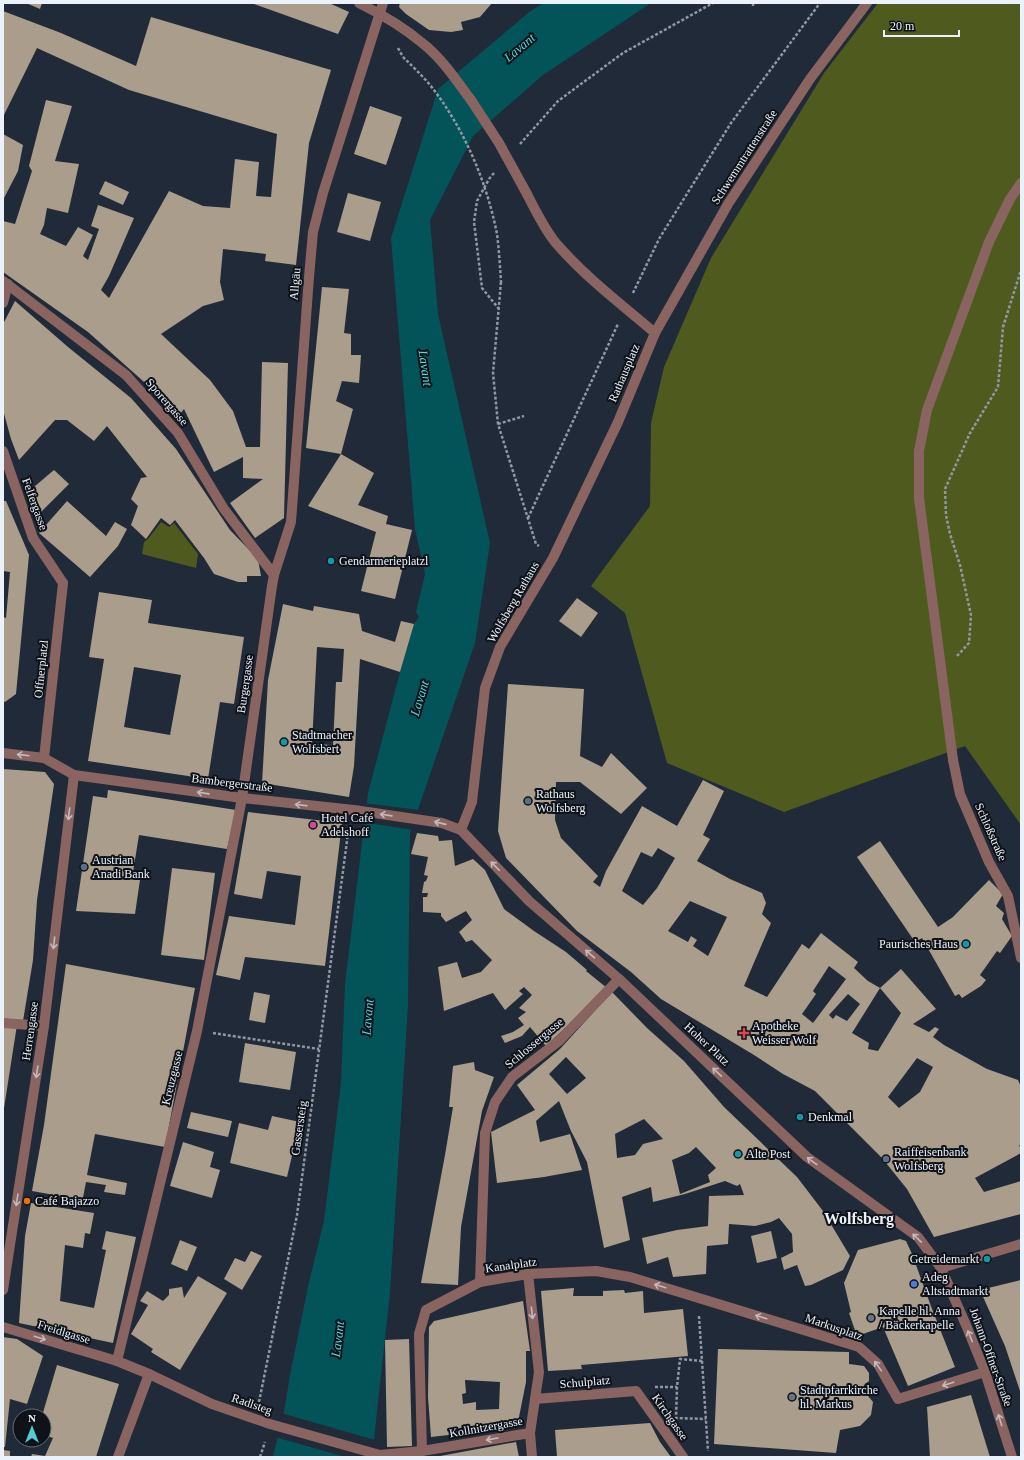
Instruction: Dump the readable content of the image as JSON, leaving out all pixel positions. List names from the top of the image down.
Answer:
{
  "streets": {
    "street": [
      "Schwemmtrattenstraße",
      "Allgäu",
      "Rathausplatz",
      "Sporergasse",
      "Felfergasse",
      "Wolfsberg Rathaus",
      "Offnerplatzl",
      "Burgergasse",
      "Bambergerstraße",
      "Schloßstraße",
      "Herrengasse",
      "Schlossergasse",
      "Hoher Platz",
      "Kreuzgasse",
      "Kanalplatz",
      "Markusplatz",
      "Freidlgasse",
      "Johann-Offner-Straße",
      "Schulplatz",
      "Radlsteg",
      "Kirchgasse",
      "Kollnitzergasse"
    ],
    "path": ["Gassersteig"]
  },
  "crossings": [
    ["Schwemmtrattenstraße", "Rathausplatz"],
    ["Allgäu", "Sporergasse"],
    ["Allgäu", "Burgergasse"],
    ["Rathausplatz", "Wolfsberg Rathaus"],
    ["Sporergasse", "Burgergasse"],
    ["Felfergasse", "Offnerplatzl"],
    ["Wolfsberg Rathaus", "Bambergerstraße"],
    ["Wolfsberg Rathaus", "Hoher Platz"],
    ["Offnerplatzl", "Bambergerstraße"],
    ["Burgergasse", "Bambergerstraße"],
    ["Burgergasse", "Kreuzgasse"],
    ["Bambergerstraße", "Herrengasse"],
    ["Bambergerstraße", "Hoher Platz"],
    ["Bambergerstraße", "Kreuzgasse"],
    ["Schlossergasse", "Hoher Platz"],
    ["Schlossergasse", "Kanalplatz"],
    ["Hoher Platz", "Johann-Offner-Straße"],
    ["Kreuzgasse", "Freidlgasse"],
    ["Kreuzgasse", "Radlsteg"],
    ["Gassersteig", "Radlsteg"],
    ["Kanalplatz", "Markusplatz"],
    ["Kanalplatz", "Kollnitzergasse"],
    ["Markusplatz", "Johann-Offner-Straße"],
    ["Freidlgasse", "Radlsteg"],
    ["Schulplatz", "Kirchgasse"],
    ["Schulplatz", "Kollnitzergasse"],
    ["Radlsteg", "Kollnitzergasse"]
  ],
  "one_way": [
    "Bambergerstraße",
    "Herrengasse",
    "Hoher Platz",
    "Kanalplatz",
    "Markusplatz",
    "Freidlgasse",
    "Johann-Offner-Straße"
  ],
  "districts": ["Wolfsberg"],
  "water": ["Lavant"],
  "places": {
    "other": [
      "Gendarmerieplatzl",
      "Stadtmacher Wolfsbert",
      "Rathaus Wolfsberg",
      "Hotel Café Adelshoff",
      "Austrian Anadi Bank",
      "Paurisches Haus",
      "Denkmal",
      "Alte Post",
      "Raiffeisenbank Wolfsberg",
      "Café Bajazzo",
      "Getreidemarkt",
      "Adeg Altstadtmarkt",
      "Kapelle hl. Anna / Bäckerkapelle",
      "Stadtpfarrkirche hl. Markus"
    ],
    "health": ["Apotheke Weisser Wolf"]
  },
  "scale_bar": "20 m",
  "north": "top"
}
